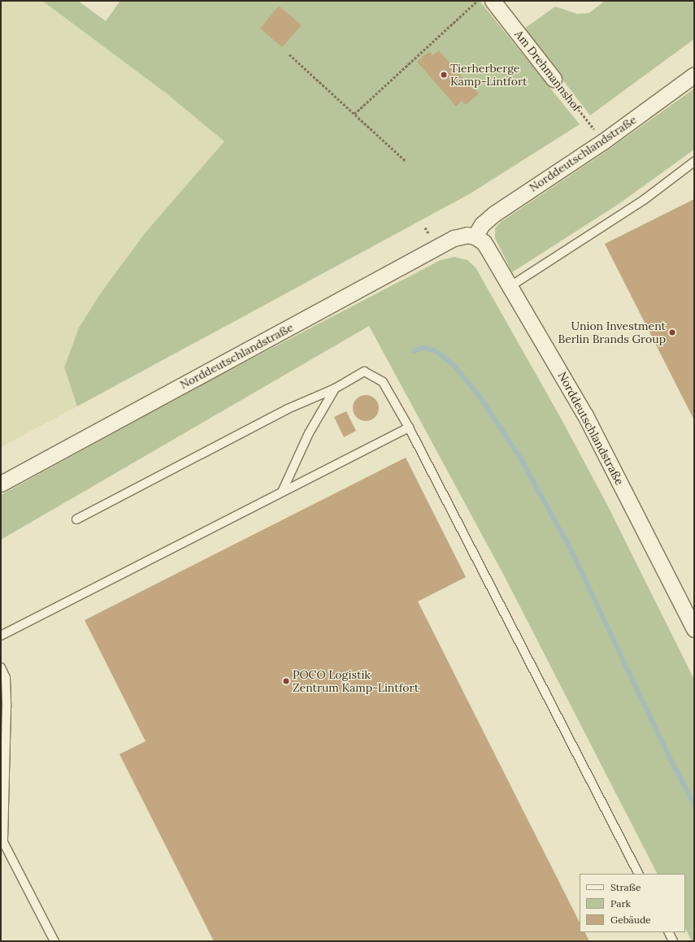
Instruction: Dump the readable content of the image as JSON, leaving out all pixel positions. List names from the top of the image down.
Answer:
{
  "streets": {
    "street": ["Am Drehmannshof", "Norddeutschlandstraße"]
  },
  "crossings": [
    ["Am Drehmannshof", "Norddeutschlandstraße"]
  ],
  "places": ["Tierherberge Kamp-Lintfort", "Union Investment Berlin Brands Group", "POCO Logistik Zentrum Kamp-Lintfort"],
  "legend": ["Straße", "Park", "Gebäude"]
}
